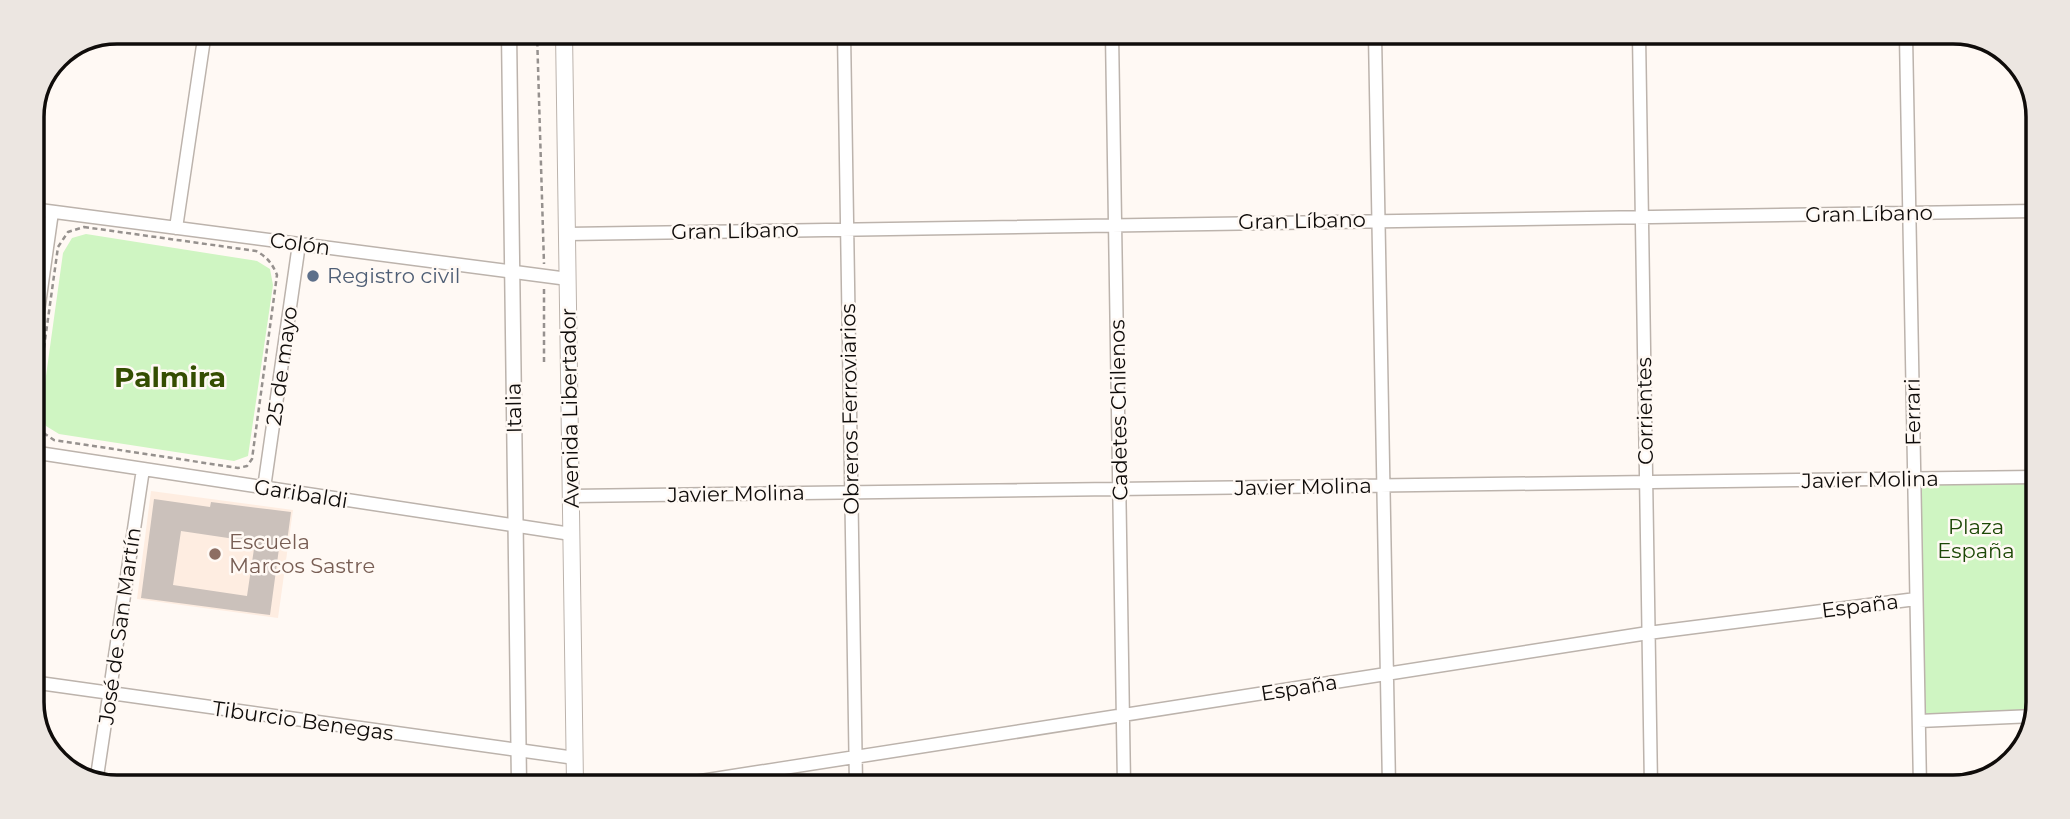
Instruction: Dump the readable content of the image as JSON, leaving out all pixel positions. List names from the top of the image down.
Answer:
{
  "streets": {
    "main road": ["Avenida Libertador"],
    "street": [
      "Gran Líbano",
      "Colón",
      "25 de mayo",
      "Italia",
      "Obreros Ferroviarios",
      "Cadetes Chilenos",
      "Corrientes",
      "Ferrari",
      "Javier Molina",
      "Garibaldi",
      "España",
      "José de San Martín",
      "Tiburcio Benegas"
    ]
  },
  "crossings": [
    ["Gran Líbano", "Avenida Libertador"],
    ["Gran Líbano", "Obreros Ferroviarios"],
    ["Gran Líbano", "Cadetes Chilenos"],
    ["Gran Líbano", "Corrientes"],
    ["Gran Líbano", "Ferrari"],
    ["Colón", "25 de mayo"],
    ["Colón", "Italia"],
    ["Colón", "Avenida Libertador"],
    ["25 de mayo", "Garibaldi"],
    ["Italia", "Garibaldi"],
    ["Italia", "Tiburcio Benegas"],
    ["Avenida Libertador", "Javier Molina"],
    ["Avenida Libertador", "Garibaldi"],
    ["Avenida Libertador", "Tiburcio Benegas"],
    ["Obreros Ferroviarios", "Javier Molina"],
    ["Obreros Ferroviarios", "España"],
    ["Cadetes Chilenos", "Javier Molina"],
    ["Cadetes Chilenos", "España"],
    ["Corrientes", "Javier Molina"],
    ["Corrientes", "España"],
    ["Ferrari", "Javier Molina"],
    ["Ferrari", "España"],
    ["Garibaldi", "José de San Martín"],
    ["José de San Martín", "Tiburcio Benegas"]
  ],
  "districts": ["Palmira"],
  "parks": ["Plaza España"],
  "places": ["Registro civil", "Escuela Marcos Sastre"]
}
